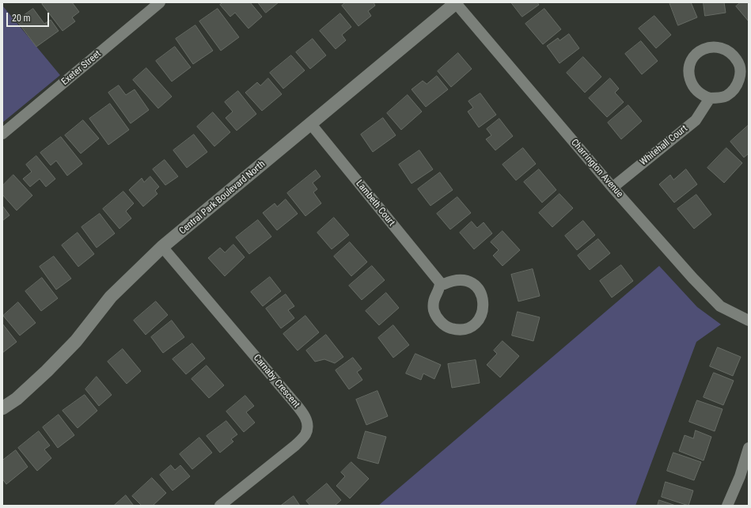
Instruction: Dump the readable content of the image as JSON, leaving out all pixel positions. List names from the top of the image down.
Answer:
{
  "streets": {
    "street": [
      "Exeter Street",
      "Whitehall Court",
      "Charrington Avenue",
      "Central Park Boulevard North",
      "Lambeth Court",
      "Carnaby Crescent"
    ]
  },
  "crossings": [
    ["Whitehall Court", "Charrington Avenue"],
    ["Charrington Avenue", "Central Park Boulevard North"],
    ["Central Park Boulevard North", "Lambeth Court"],
    ["Central Park Boulevard North", "Carnaby Crescent"]
  ],
  "scale_bar": "20 m"
}
